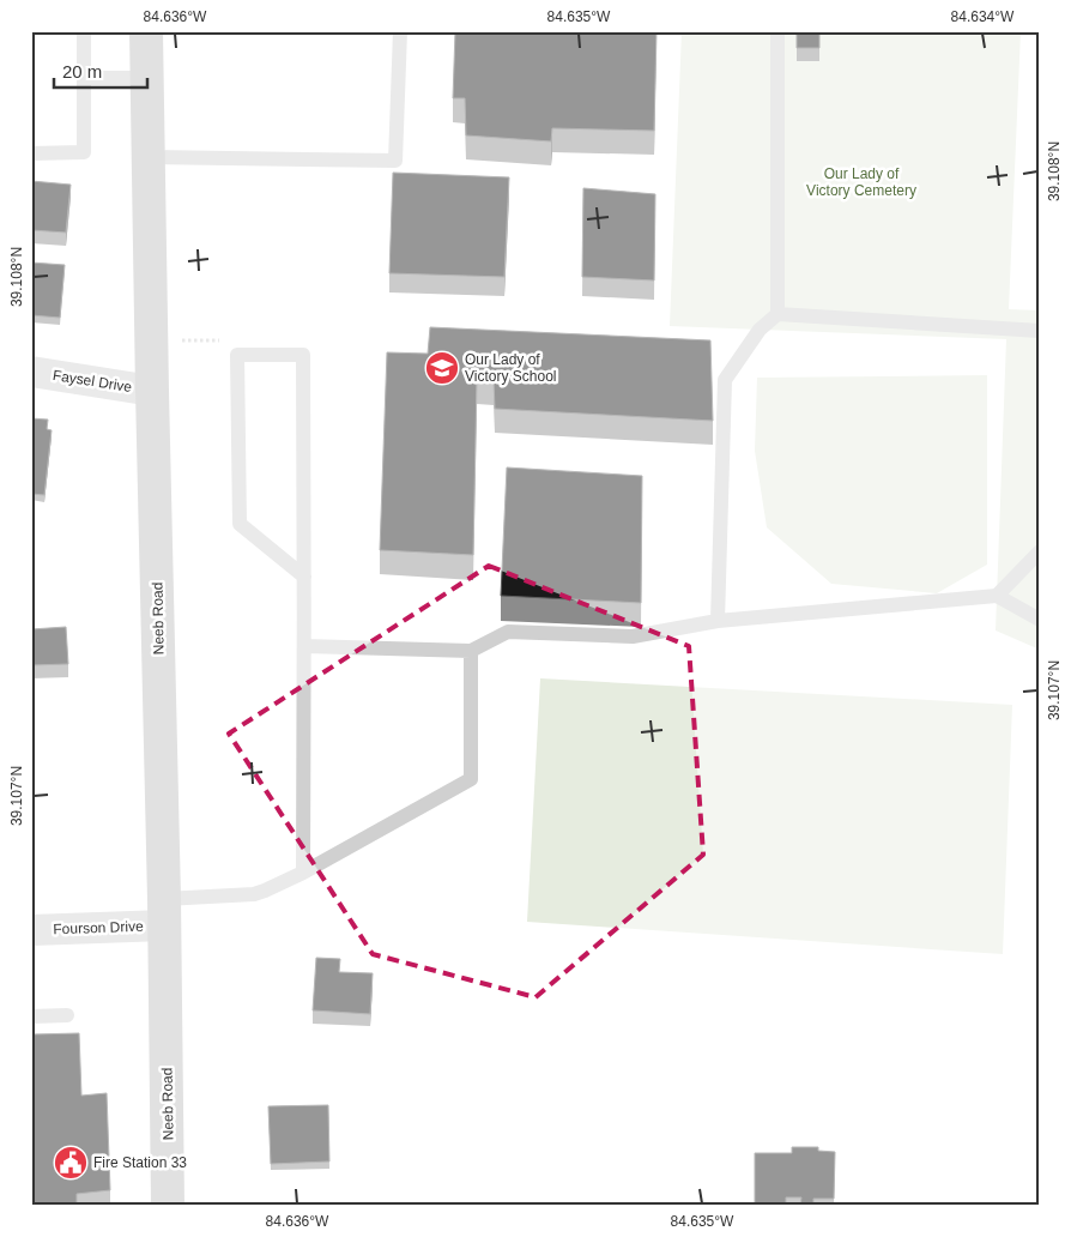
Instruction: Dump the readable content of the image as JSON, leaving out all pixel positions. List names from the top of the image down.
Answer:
{
  "streets": {
    "street": ["Faysel Drive", "Neeb Road", "Fourson Drive"]
  },
  "crossings": [
    ["Faysel Drive", "Neeb Road"],
    ["Neeb Road", "Fourson Drive"]
  ],
  "parks": ["Our Lady of Victory Cemetery"],
  "places": {
    "school or university": ["Our Lady of Victory School"],
    "public building": ["Fire Station 33"]
  },
  "scale_bar": "20 m",
  "coordinates": [
    "84.636°W",
    "84.635°W",
    "84.634°W",
    "39.108°N",
    "39.107°N"
  ]
}
